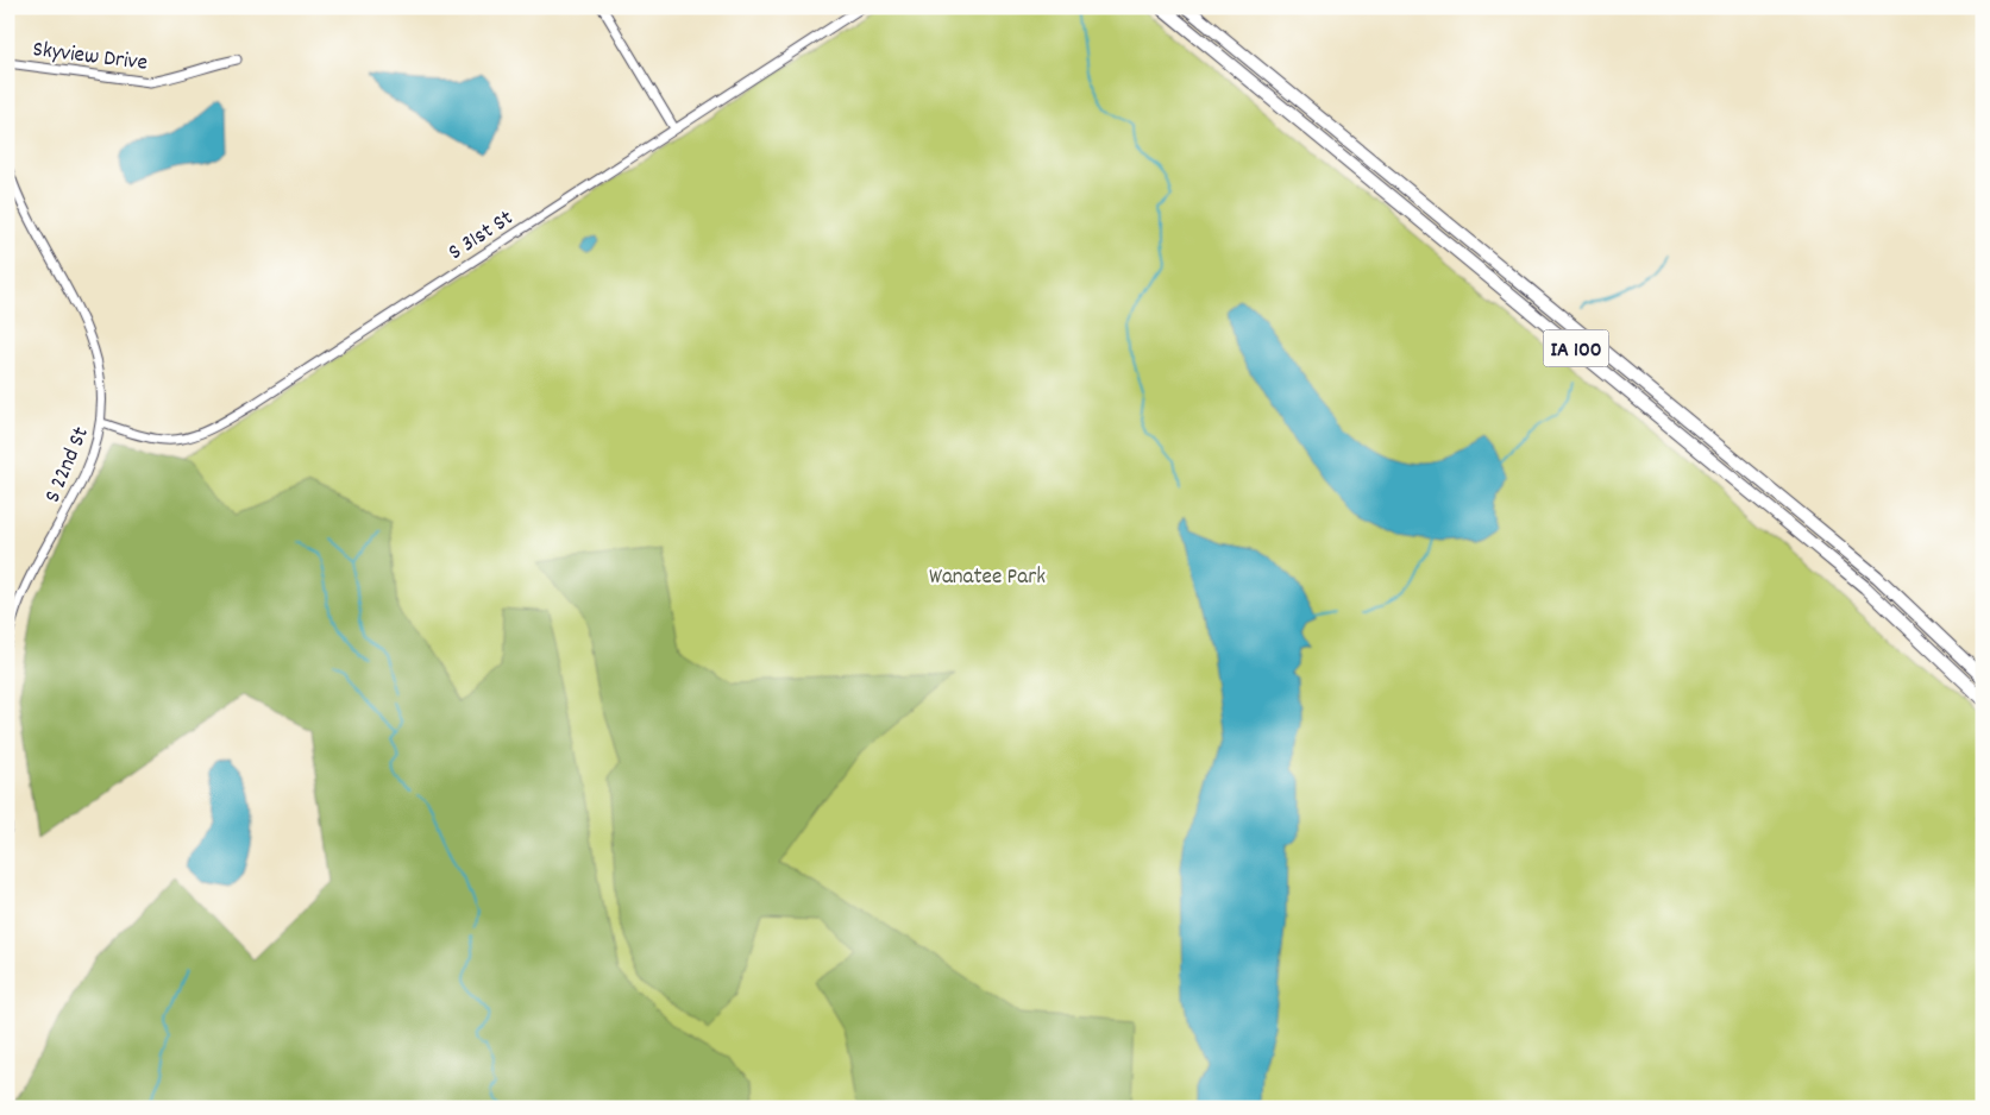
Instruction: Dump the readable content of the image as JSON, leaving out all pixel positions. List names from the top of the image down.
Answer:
{
  "streets": {
    "highway": ["IA 100"],
    "street": ["Skyview Drive", "S 31st St", "S 22nd St"]
  },
  "crossings": [
    ["S 31st St", "S 22nd St"]
  ],
  "parks": ["Wanatee Park"]
}
